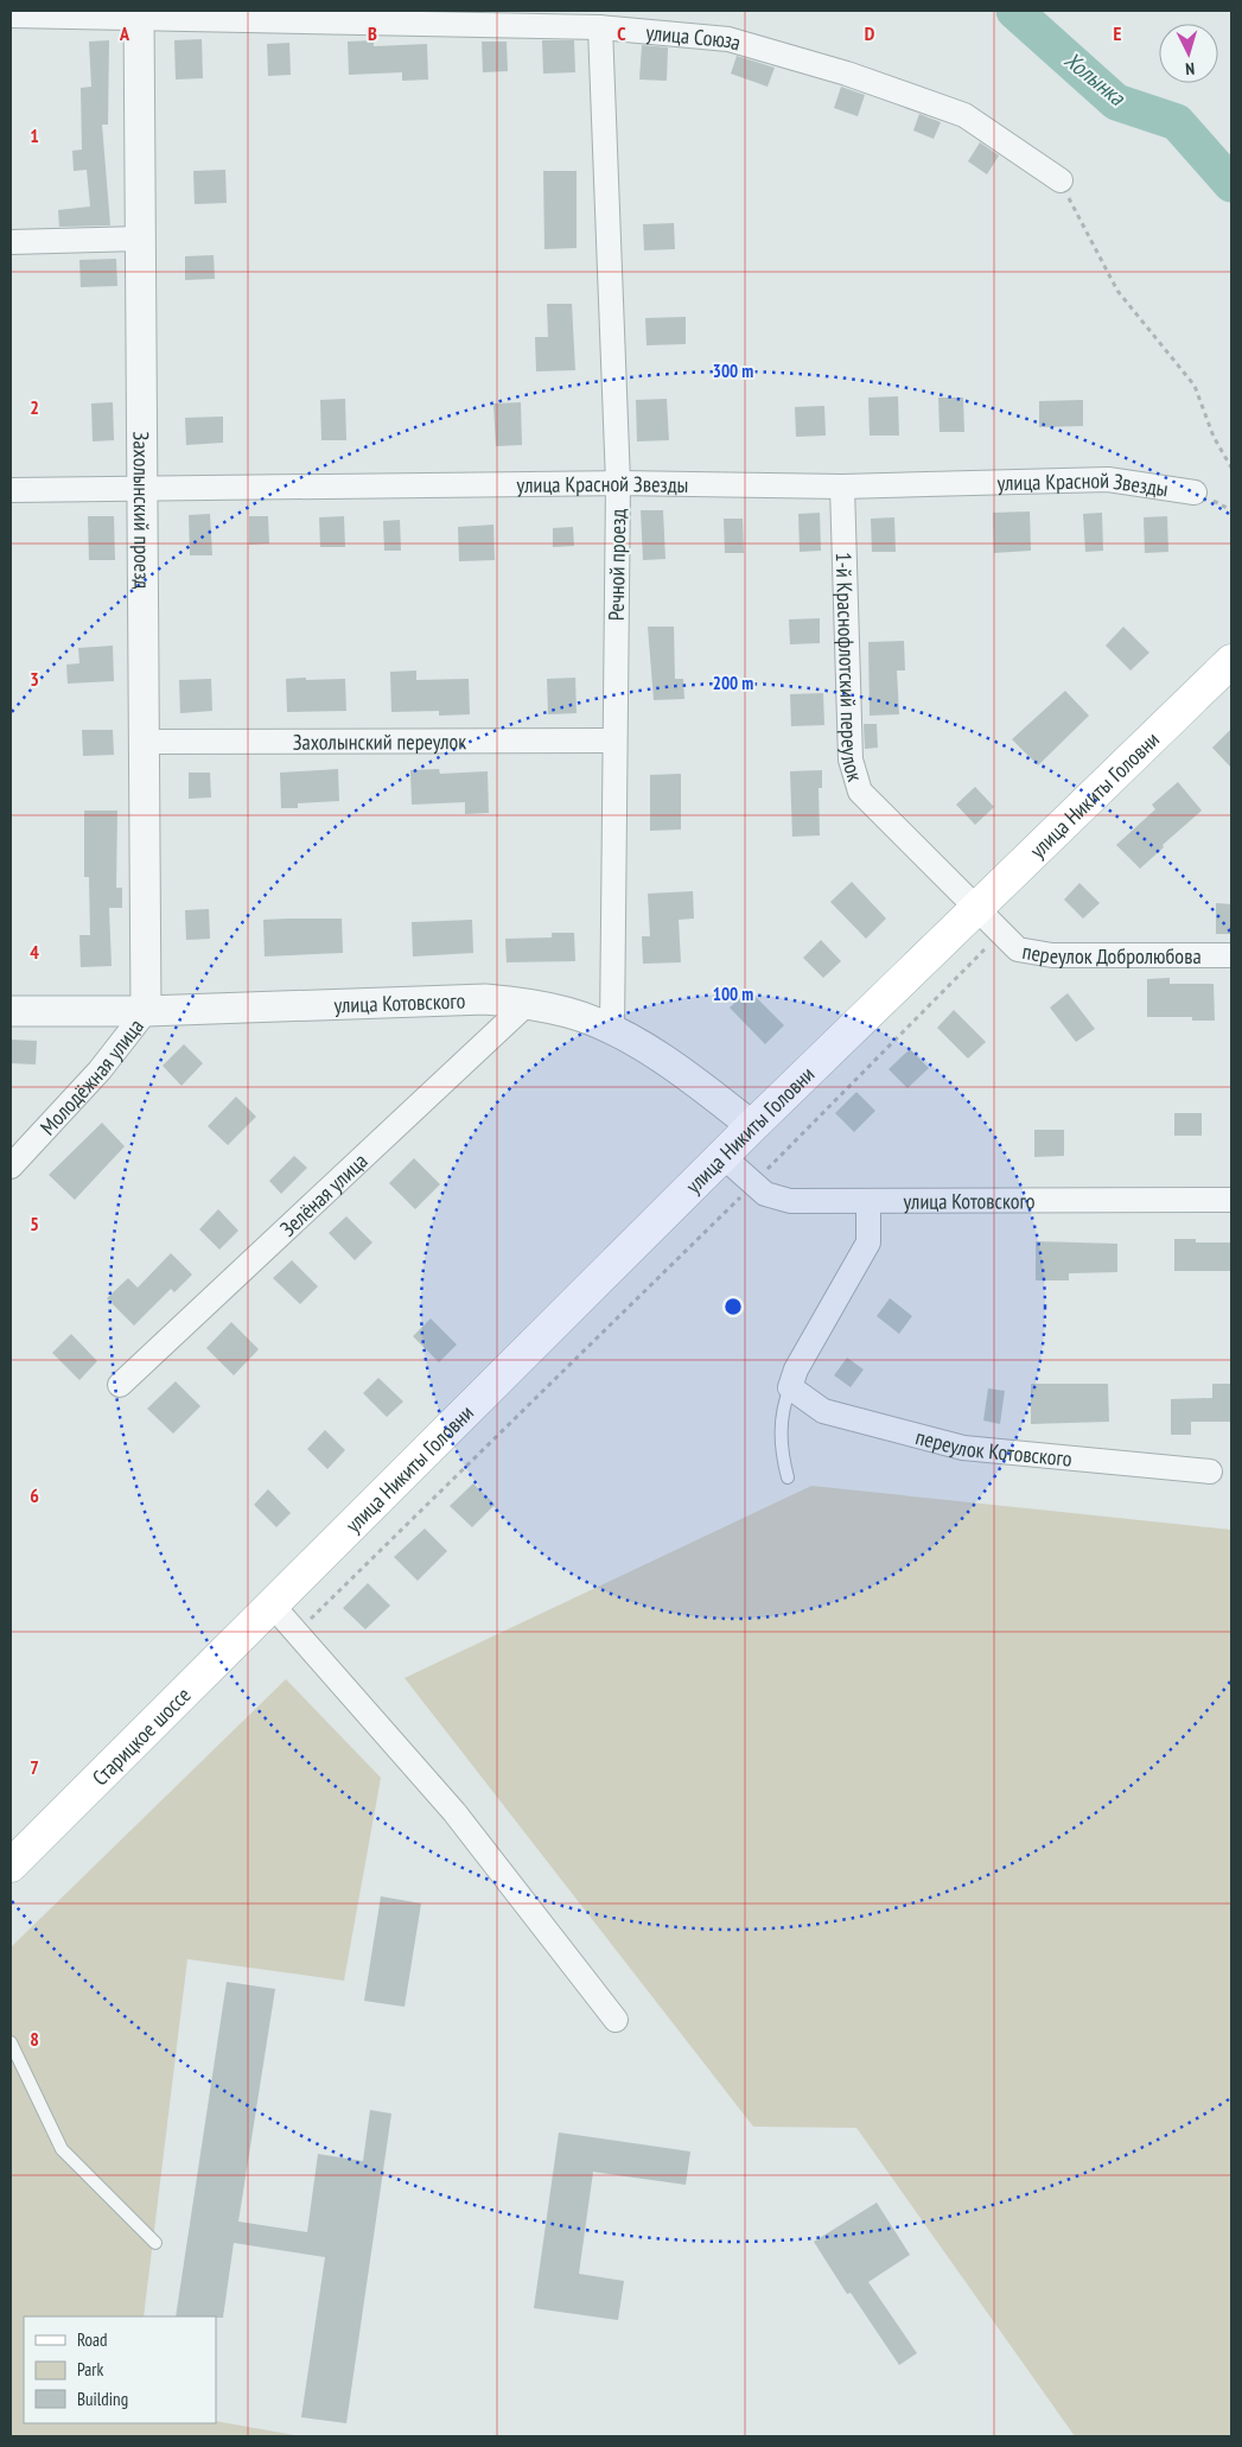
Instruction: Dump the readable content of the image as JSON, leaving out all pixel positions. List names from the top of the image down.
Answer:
{
  "streets": {
    "main road": ["улица Никиты Головни", "Старицкое шоссе"],
    "street": [
      "улица Союза",
      "улица Красной Звезды",
      "Захолынский проезд",
      "Речной проезд",
      "1-й Краснофлотский переулок",
      "Захолынский переулок",
      "переулок Добролюбова",
      "улица Котовского",
      "Молодёжная улица",
      "Зелёная улица",
      "переулок Котовского"
    ]
  },
  "crossings": [
    ["улица Союза", "Захолынский проезд"],
    ["улица Союза", "Речной проезд"],
    ["улица Красной Звезды", "Захолынский проезд"],
    ["улица Красной Звезды", "Речной проезд"],
    ["улица Красной Звезды", "1-й Краснофлотский переулок"],
    ["Захолынский проезд", "Захолынский переулок"],
    ["Захолынский проезд", "улица Котовского"],
    ["Захолынский проезд", "Молодёжная улица"],
    ["Речной проезд", "Захолынский переулок"],
    ["Речной проезд", "улица Котовского"],
    ["1-й Краснофлотский переулок", "улица Никиты Головни"],
    ["1-й Краснофлотский переулок", "переулок Добролюбова"],
    ["улица Никиты Головни", "переулок Добролюбова"],
    ["улица Никиты Головни", "улица Котовского"],
    ["улица Никиты Головни", "Старицкое шоссе"],
    ["улица Котовского", "Молодёжная улица"],
    ["улица Котовского", "Зелёная улица"]
  ],
  "water": ["Холынка"],
  "legend": ["Road", "Park", "Building"],
  "north": "bottom",
  "grid": {
    "columns": [
      "A",
      "B",
      "C",
      "D",
      "E"
    ],
    "rows": [
      "1",
      "2",
      "3",
      "4",
      "5",
      "6",
      "7",
      "8"
    ]
  },
  "rings": ["300 m", "200 m", "100 m"]
}
